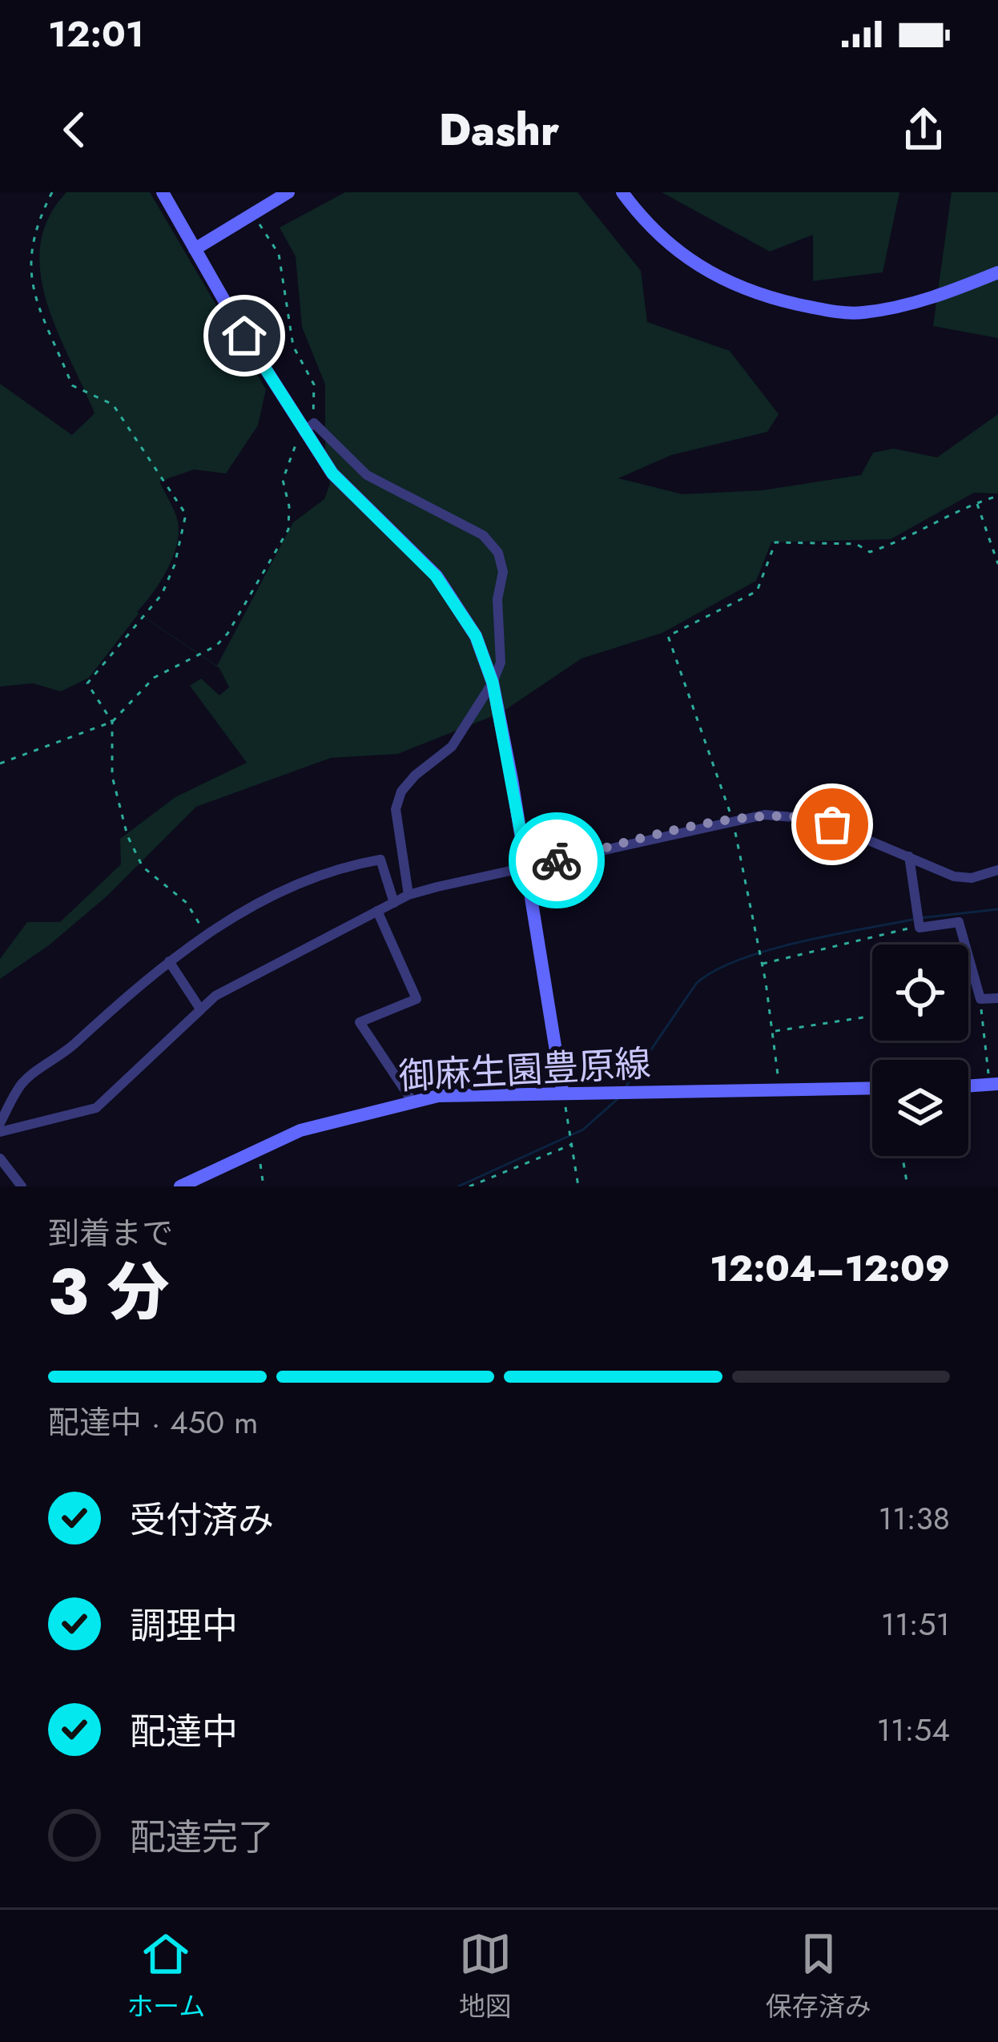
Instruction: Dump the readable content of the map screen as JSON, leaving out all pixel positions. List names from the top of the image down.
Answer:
{
  "streets": {
    "street": ["御麻生園豊原線"]
  },
  "page": {
    "status": "12:01",
    "header": "Dashr",
    "heading": ["3 分", "到着まで", "12:04–12:09"],
    "bar": "配達中 · 450 m",
    "list": [
      ["受付済み", "11:38"],
      ["調理中", "11:51"],
      ["配達中", "11:54"],
      "配達完了"
    ],
    "tabs": ["ホーム", "地図", "保存済み"]
  }
}
